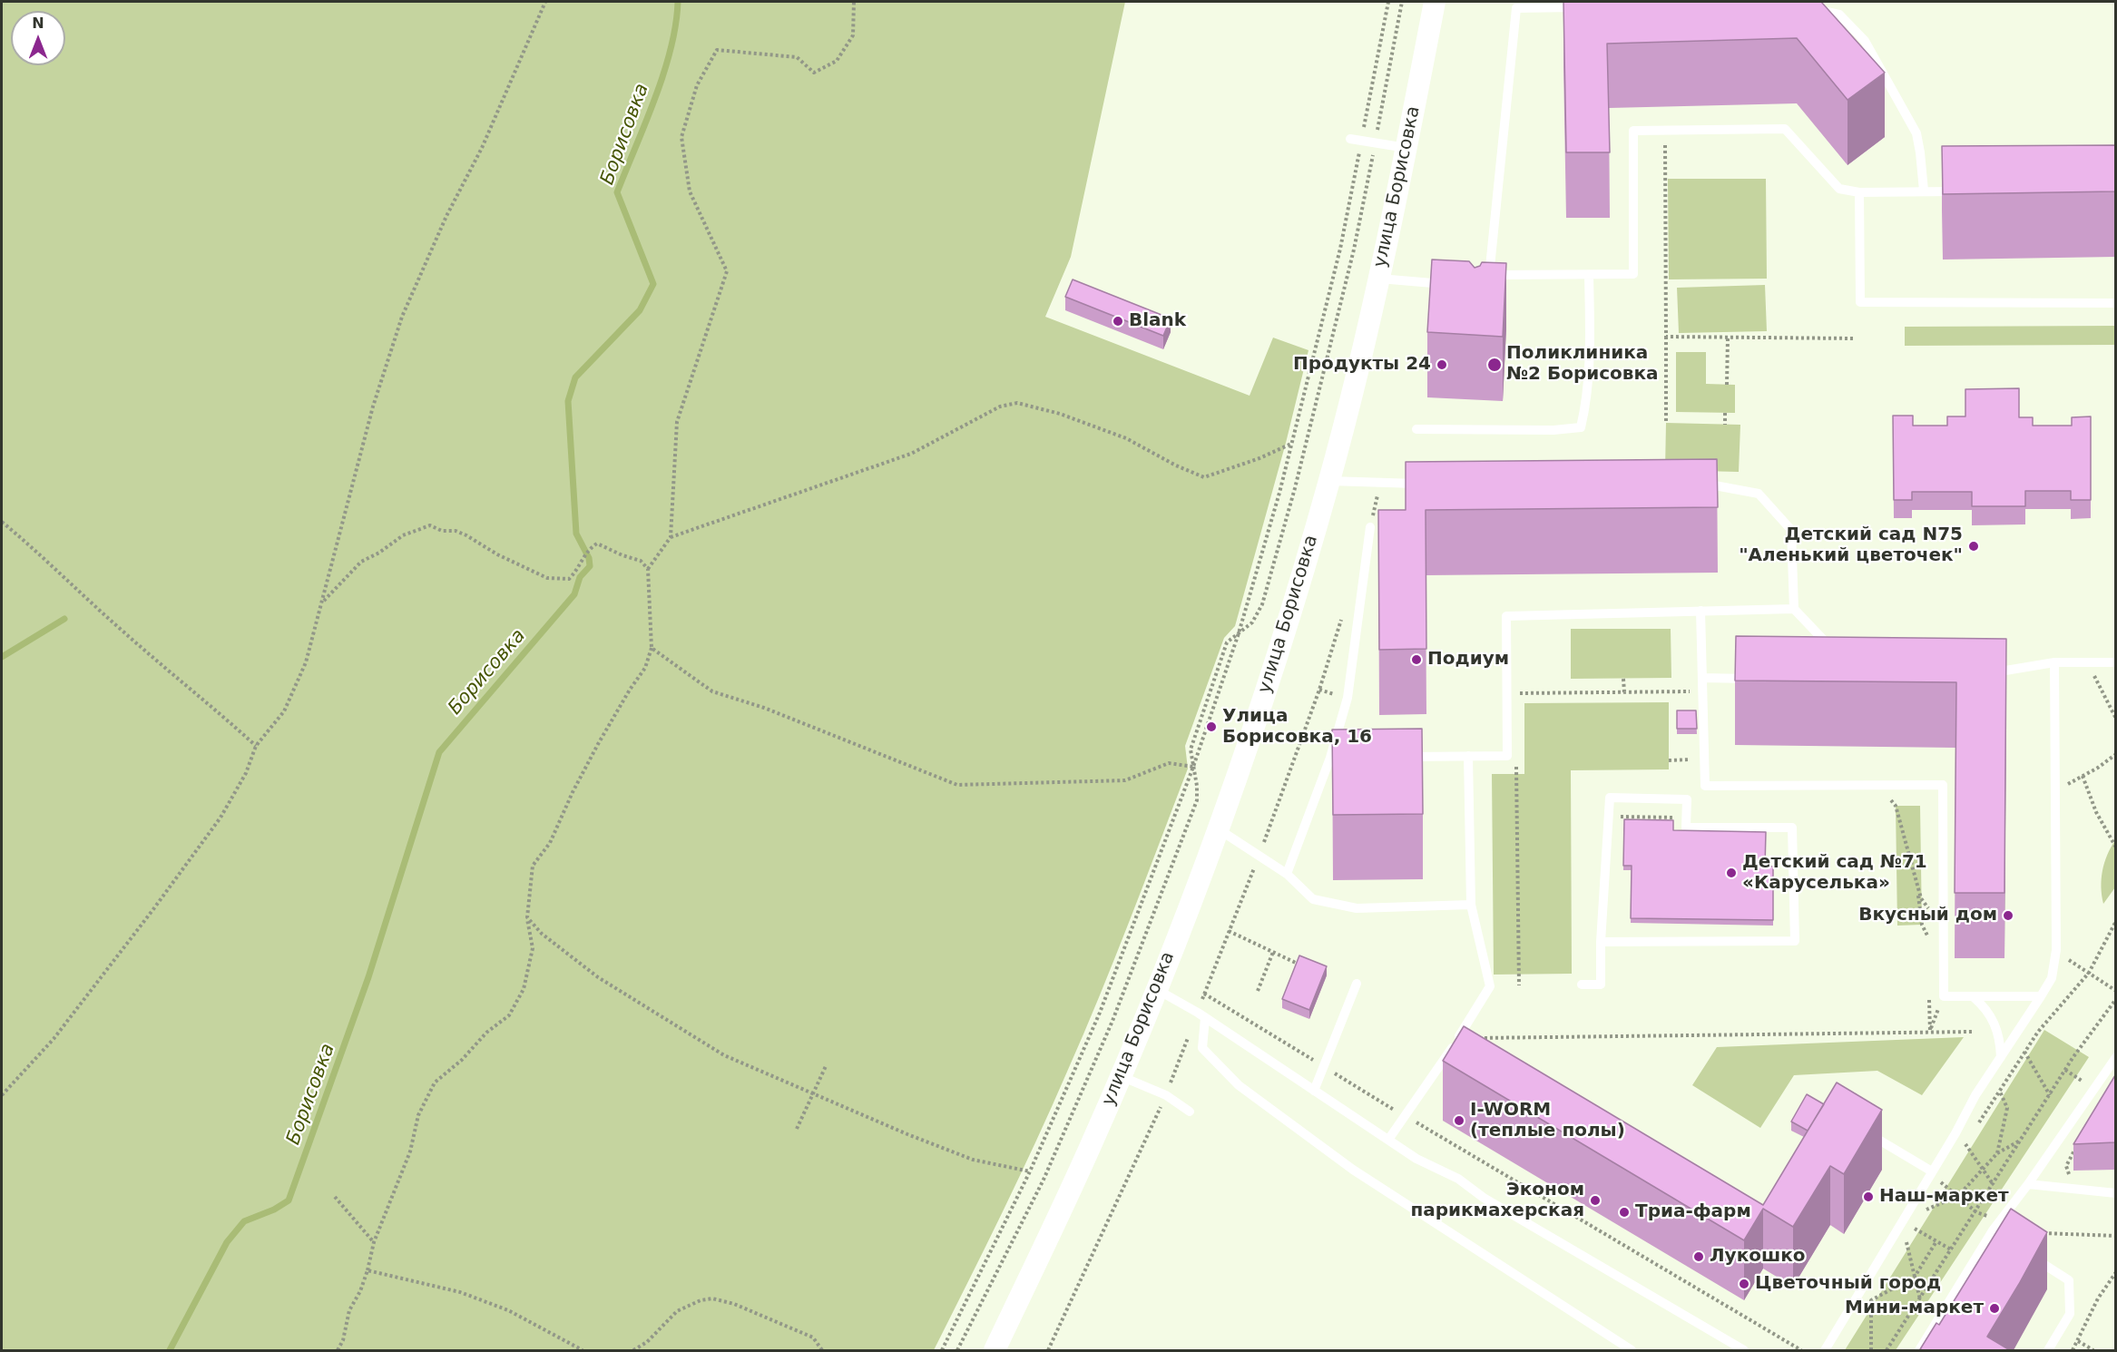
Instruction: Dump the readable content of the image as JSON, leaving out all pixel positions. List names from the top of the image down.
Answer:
{
  "streets": {
    "street": ["улица Борисовка"]
  },
  "water": ["Борисовка"],
  "places": [
    "Blank",
    "Продукты 24",
    "Поликлиника №2 Борисовка",
    "Детский сад N75 \"Аленький цветочек\"",
    "Подиум",
    "Улица Борисовка, 16",
    "Детский сад №71 «Каруселька»",
    "Вкусный дом",
    "I-WORM (теплые полы)",
    "Наш-маркет",
    "Эконом парикмахерская",
    "Триа-фарм",
    "Лукошко",
    "Цветочный город",
    "Мини-маркет"
  ],
  "north": "top"
}
